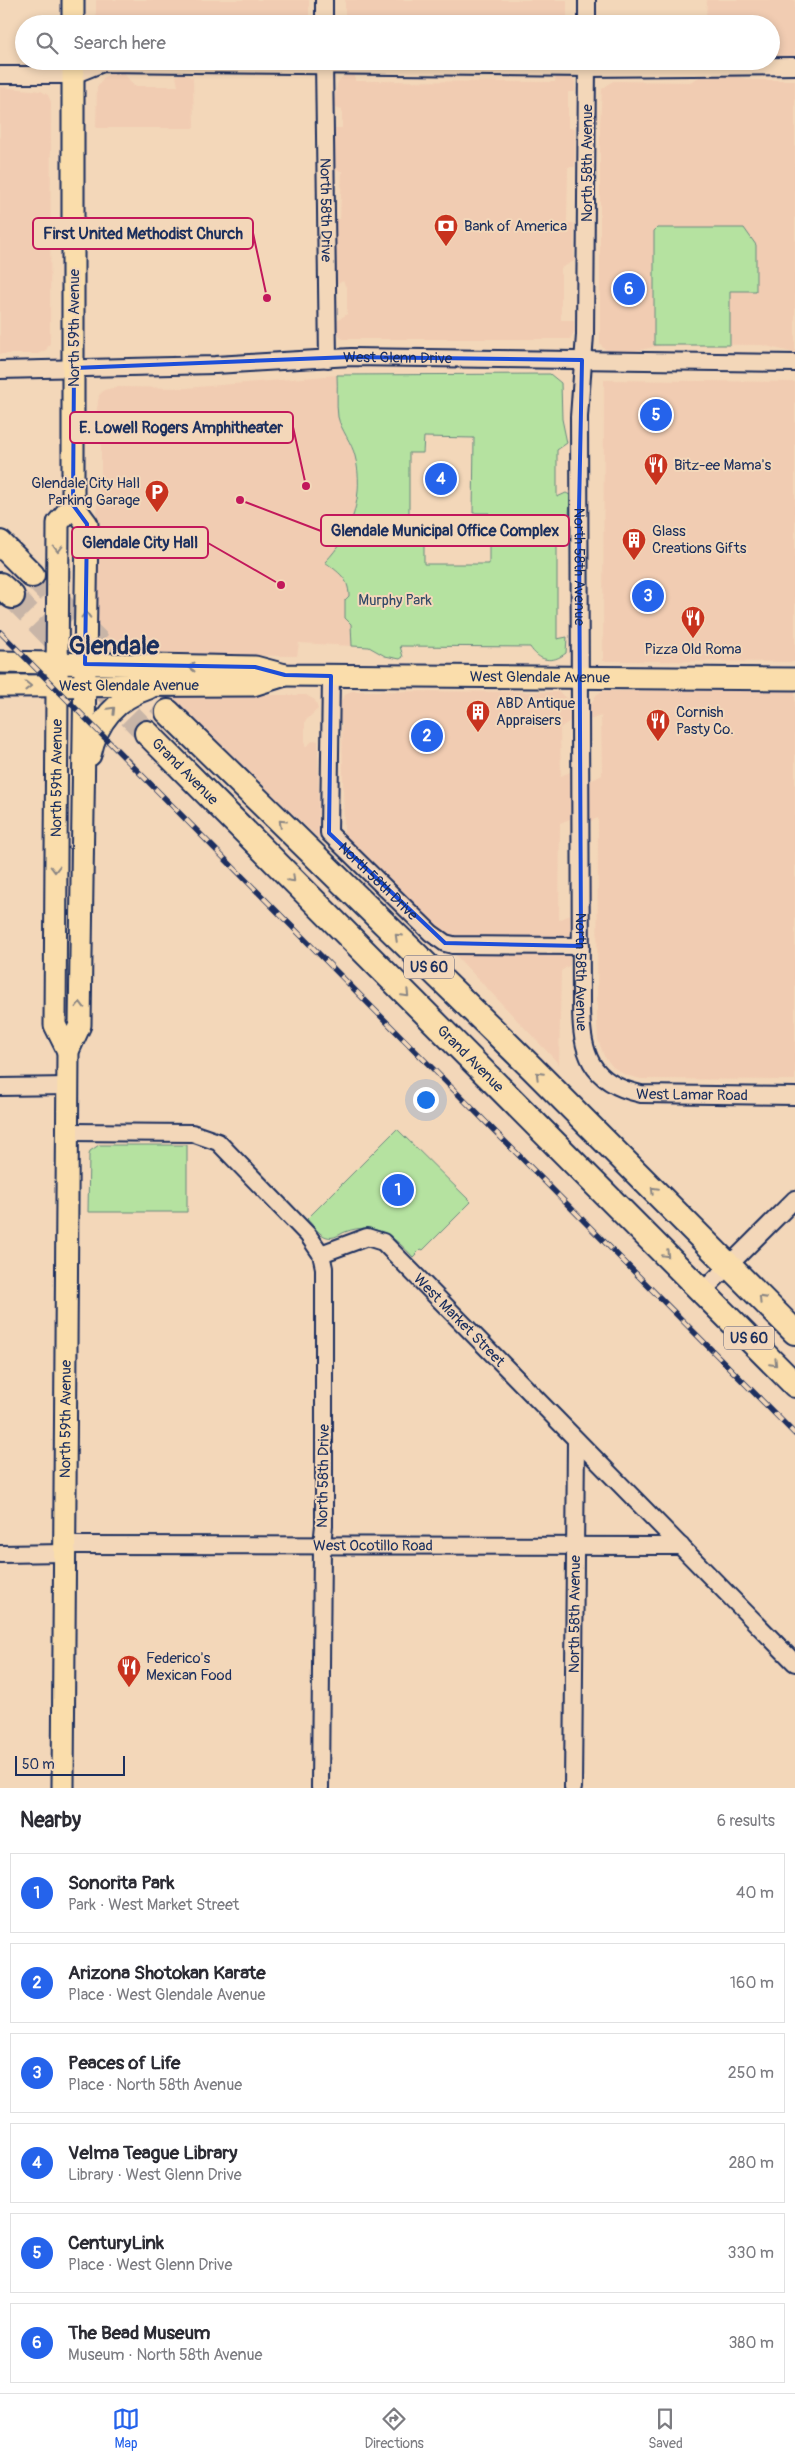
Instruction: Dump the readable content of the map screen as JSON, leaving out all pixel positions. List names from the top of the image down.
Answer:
{
  "streets": {
    "highway": ["Grand Avenue", "US 60"],
    "main road": ["North 59th Avenue", "West Glendale Avenue"],
    "street": [
      "North 58th Avenue",
      "North 58th Drive",
      "West Glenn Drive",
      "West Lamar Road",
      "West Market Street",
      "West Ocotillo Road"
    ]
  },
  "crossings": [
    ["North 58th Avenue", "North 58th Drive"],
    ["North 58th Avenue", "West Glenn Drive"],
    ["North 58th Avenue", "West Glendale Avenue"],
    ["North 58th Avenue", "West Lamar Road"],
    ["North 58th Avenue", "West Market Street"],
    ["North 58th Avenue", "West Ocotillo Road"],
    ["North 58th Drive", "West Glenn Drive"],
    ["North 58th Drive", "West Glendale Avenue"],
    ["North 58th Drive", "West Market Street"],
    ["North 58th Drive", "West Ocotillo Road"],
    ["North 59th Avenue", "West Glenn Drive"],
    ["North 59th Avenue", "West Glendale Avenue"],
    ["North 59th Avenue", "West Ocotillo Road"],
    ["West Market Street", "West Ocotillo Road"]
  ],
  "districts": ["Glendale"],
  "parks": ["Murphy Park"],
  "places": {
    "bank": ["Bank of America"],
    "other": [
      "First United Methodist Church",
      "E. Lowell Rogers Amphitheater",
      "Glendale Municipal Office Complex",
      "Glendale City Hall"
    ],
    "restaurant": [
      "Bitz-ee Mama's",
      "Pizza Old Roma",
      "Cornish Pasty Co.",
      "Federico's Mexican Food"
    ],
    "parking": ["Glendale City Hall Parking Garage"],
    "building": ["Glass Creations Gifts", "ABD Antique Appraisers"]
  },
  "scale_bar": "50 m",
  "page": {
    "search": "Search here",
    "pins": [
      "6",
      "5",
      "4",
      "3",
      "2",
      "1"
    ],
    "scale": "50 m",
    "heading": ["Nearby", "6 results"],
    "list": [
      {
        "mark": "1",
        "name": "Sonorita Park",
        "note": "Park · West Market Street",
        "value": "40 m"
      },
      {
        "mark": "2",
        "name": "Arizona Shotokan Karate",
        "note": "Place · West Glendale Avenue",
        "value": "160 m"
      },
      {
        "mark": "3",
        "name": "Peaces of Life",
        "note": "Place · North 58th Avenue",
        "value": "250 m"
      },
      {
        "mark": "4",
        "name": "Velma Teague Library",
        "note": "Library · West Glenn Drive",
        "value": "280 m"
      },
      {
        "mark": "5",
        "name": "CenturyLink",
        "note": "Place · West Glenn Drive",
        "value": "330 m"
      },
      {
        "mark": "6",
        "name": "The Bead Museum",
        "note": "Museum · North 58th Avenue",
        "value": "380 m"
      }
    ],
    "nav": ["Map", "Directions", "Saved"]
  }
}
